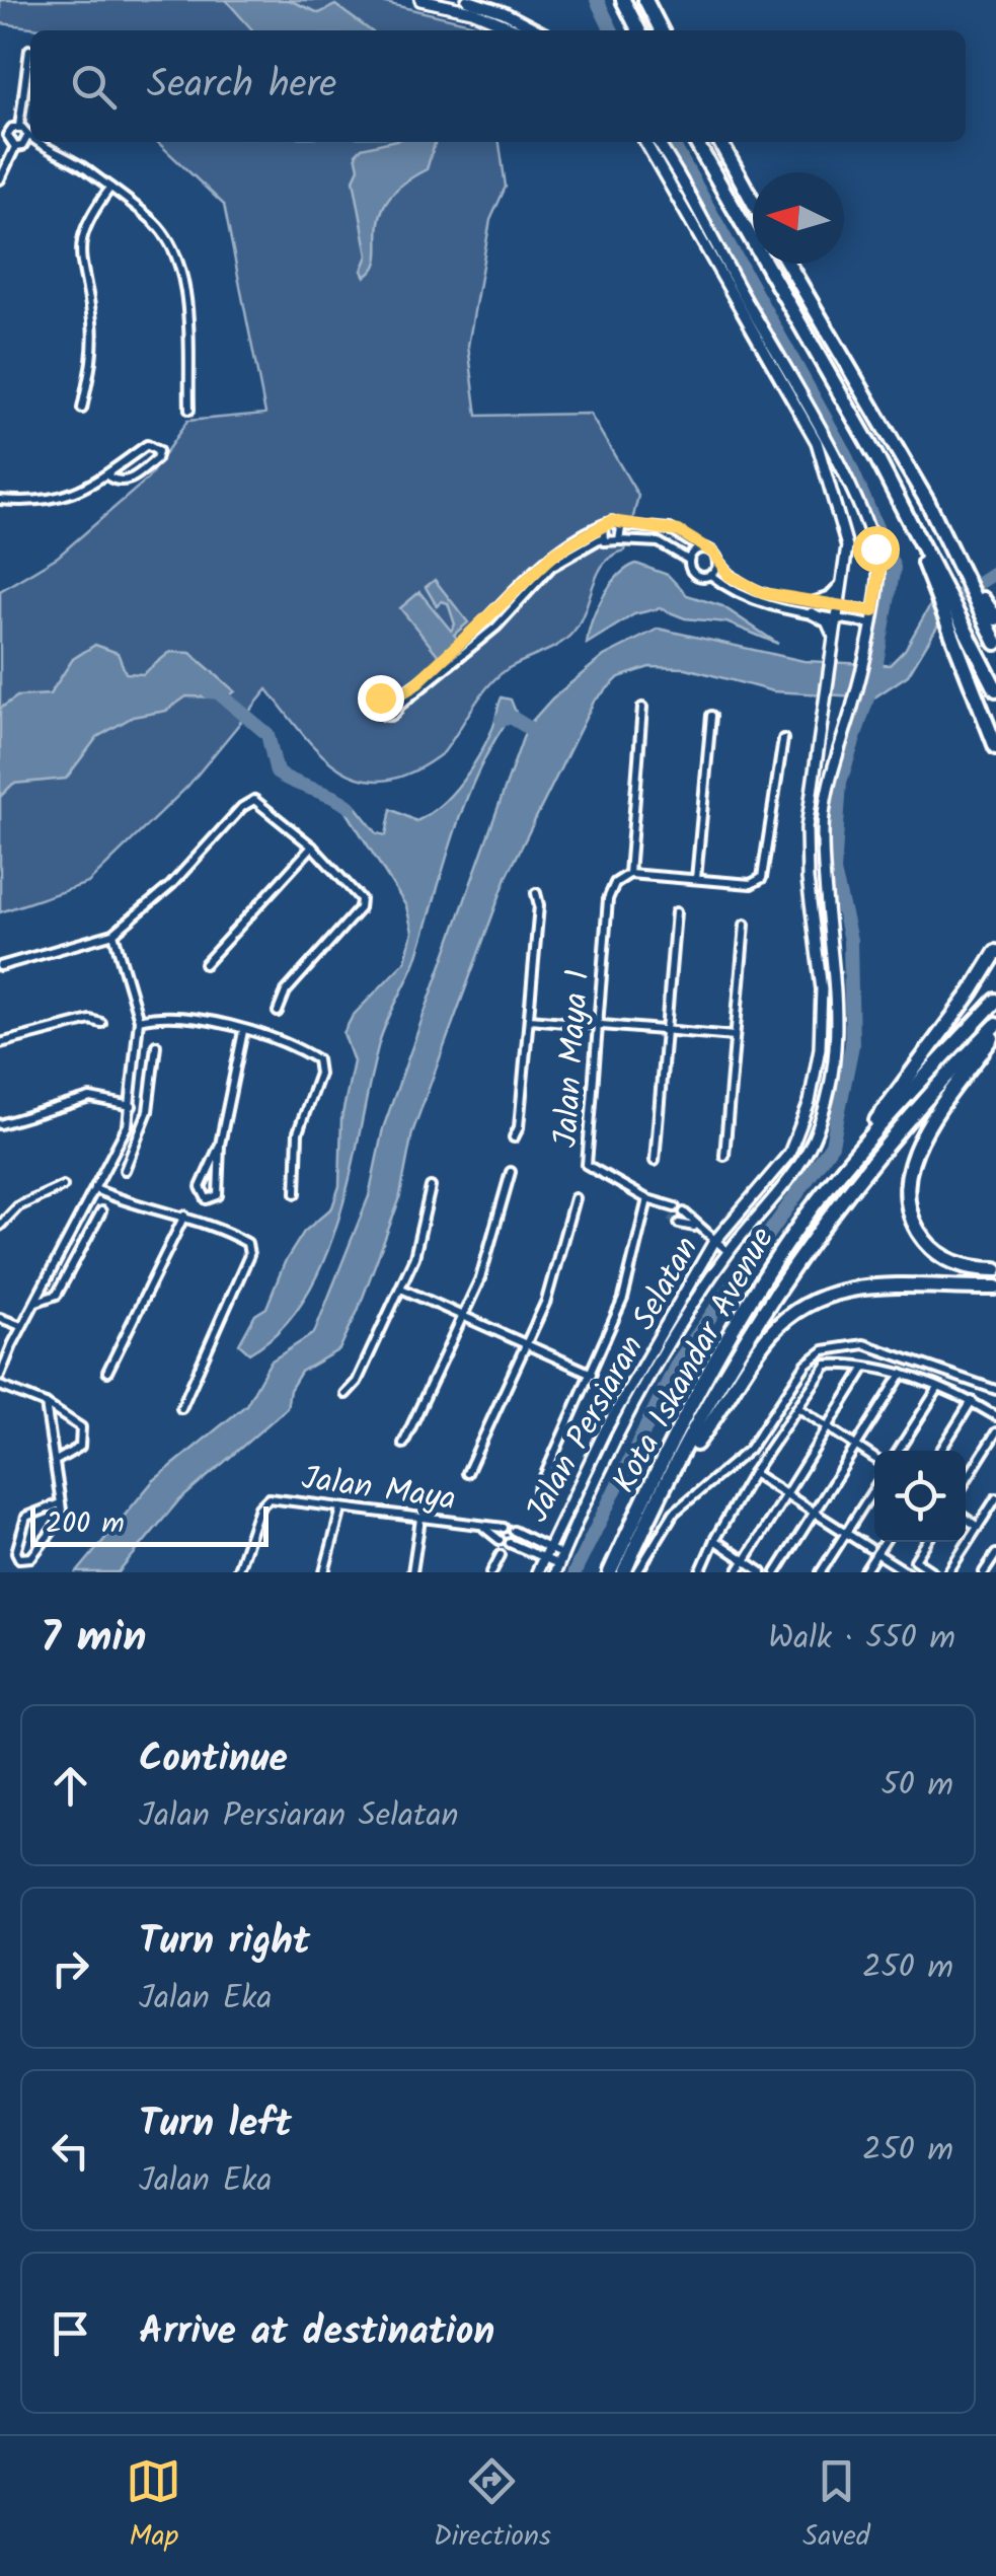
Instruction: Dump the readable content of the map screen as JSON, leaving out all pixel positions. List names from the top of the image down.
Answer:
{
  "streets": {
    "highway": ["Kota Iskandar Avenue"],
    "street": ["Jalan Maya 1", "Jalan Persiaran Selatan", "Jalan Maya"]
  },
  "scale_bar": "200 m",
  "north": "left",
  "page": {
    "search": "Search here",
    "scale": "200 m",
    "heading": ["7 min", "Walk · 550 m"],
    "list": [
      ["Continue", "Jalan Persiaran Selatan", "50 m"],
      ["Turn right", "Jalan Eka", "250 m"],
      ["Turn left", "Jalan Eka", "250 m"],
      "Arrive at destination"
    ],
    "nav": ["Map", "Directions", "Saved"]
  }
}
